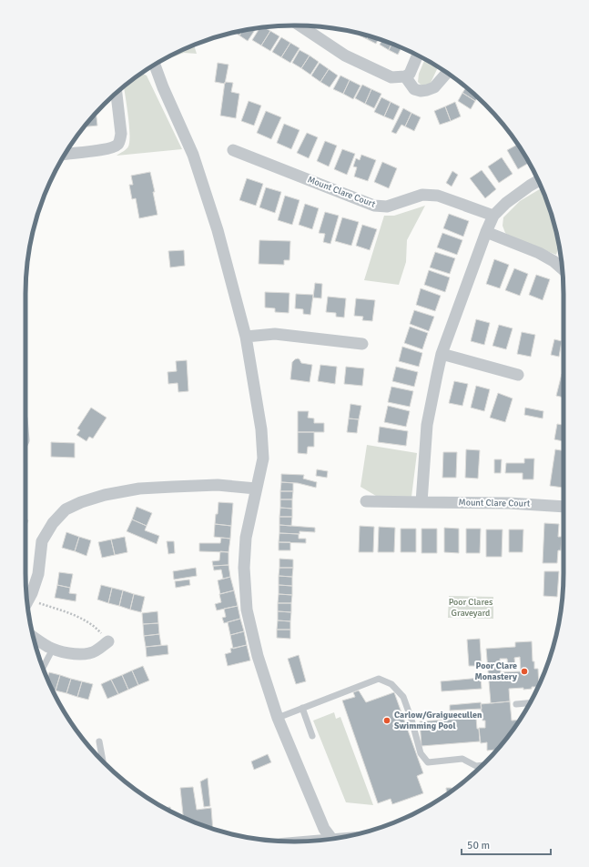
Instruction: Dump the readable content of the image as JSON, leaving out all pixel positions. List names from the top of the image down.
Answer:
{
  "streets": {
    "street": ["Mount Clare Court"]
  },
  "parks": ["Poor Clares Graveyard"],
  "places": ["Poor Clare Monastery", "Carlow/Graiguecullen Swimming Pool"],
  "scale_bar": "50 m"
}
